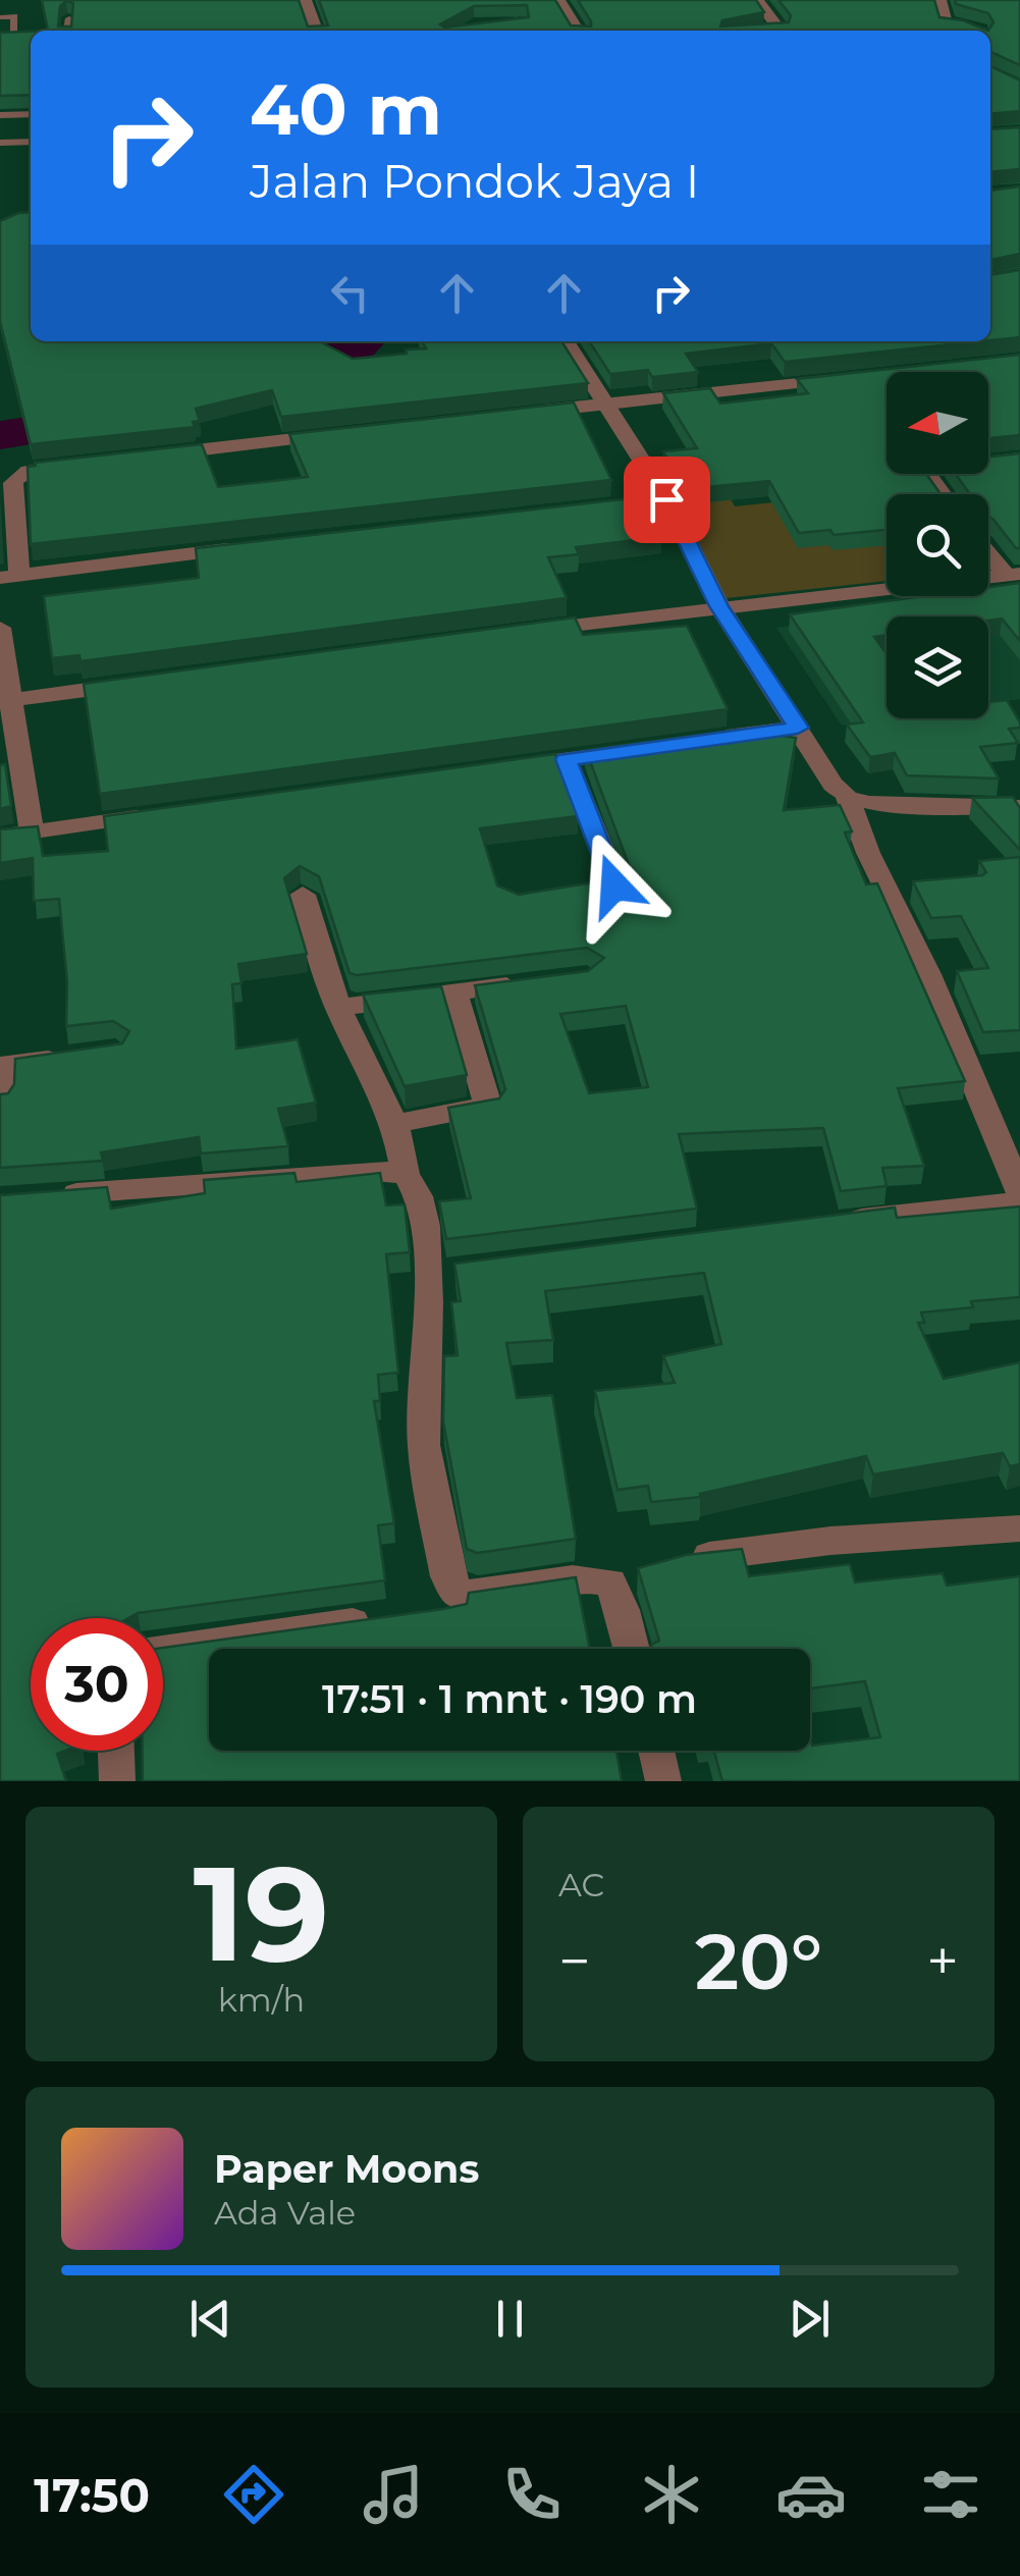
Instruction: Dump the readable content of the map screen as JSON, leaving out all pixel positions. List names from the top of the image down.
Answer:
{
  "north": "left",
  "page": {
    "turn": ["40 m", "Jalan Pondok Jaya I"],
    "limit": "30",
    "trip": "17:51 · 1 mnt · 190 m",
    "tile": [
      ["19", "km/h"],
      "AC"
    ],
    "heat": ["−", "20°", "+"],
    "song": ["Paper Moons", "Ada Vale"],
    "tabs": "17:50"
  }
}
